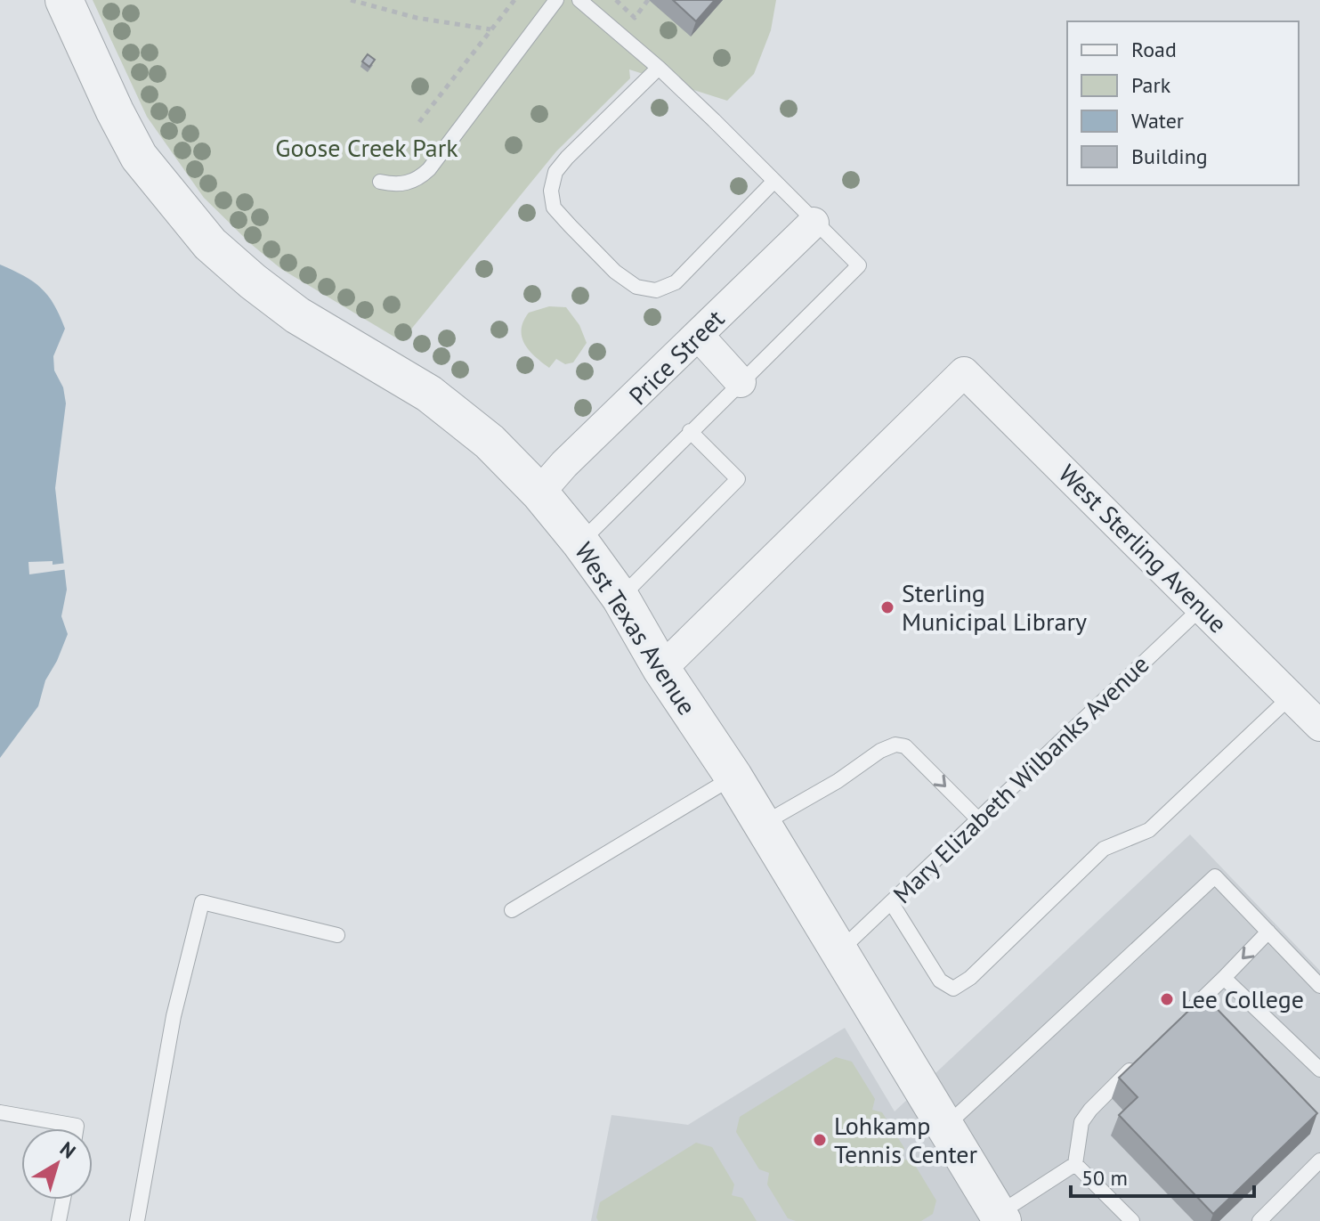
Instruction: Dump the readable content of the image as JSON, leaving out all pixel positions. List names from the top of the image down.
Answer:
{
  "streets": {
    "street": ["Price Street", "West Sterling Avenue", "West Texas Avenue"],
    "lane": ["Mary Elizabeth Wilbanks Avenue"]
  },
  "crossings": [
    ["Price Street", "West Texas Avenue"],
    ["West Sterling Avenue", "West Texas Avenue"],
    ["West Sterling Avenue", "Mary Elizabeth Wilbanks Avenue"],
    ["West Texas Avenue", "Mary Elizabeth Wilbanks Avenue"]
  ],
  "parks": ["Goose Creek Park"],
  "places": ["Sterling Municipal Library", "Lee College", "Lohkamp Tennis Center"],
  "legend": [
    "Road",
    "Park",
    "Water",
    "Building"
  ],
  "scale_bar": "50 m",
  "north": "top right"
}
